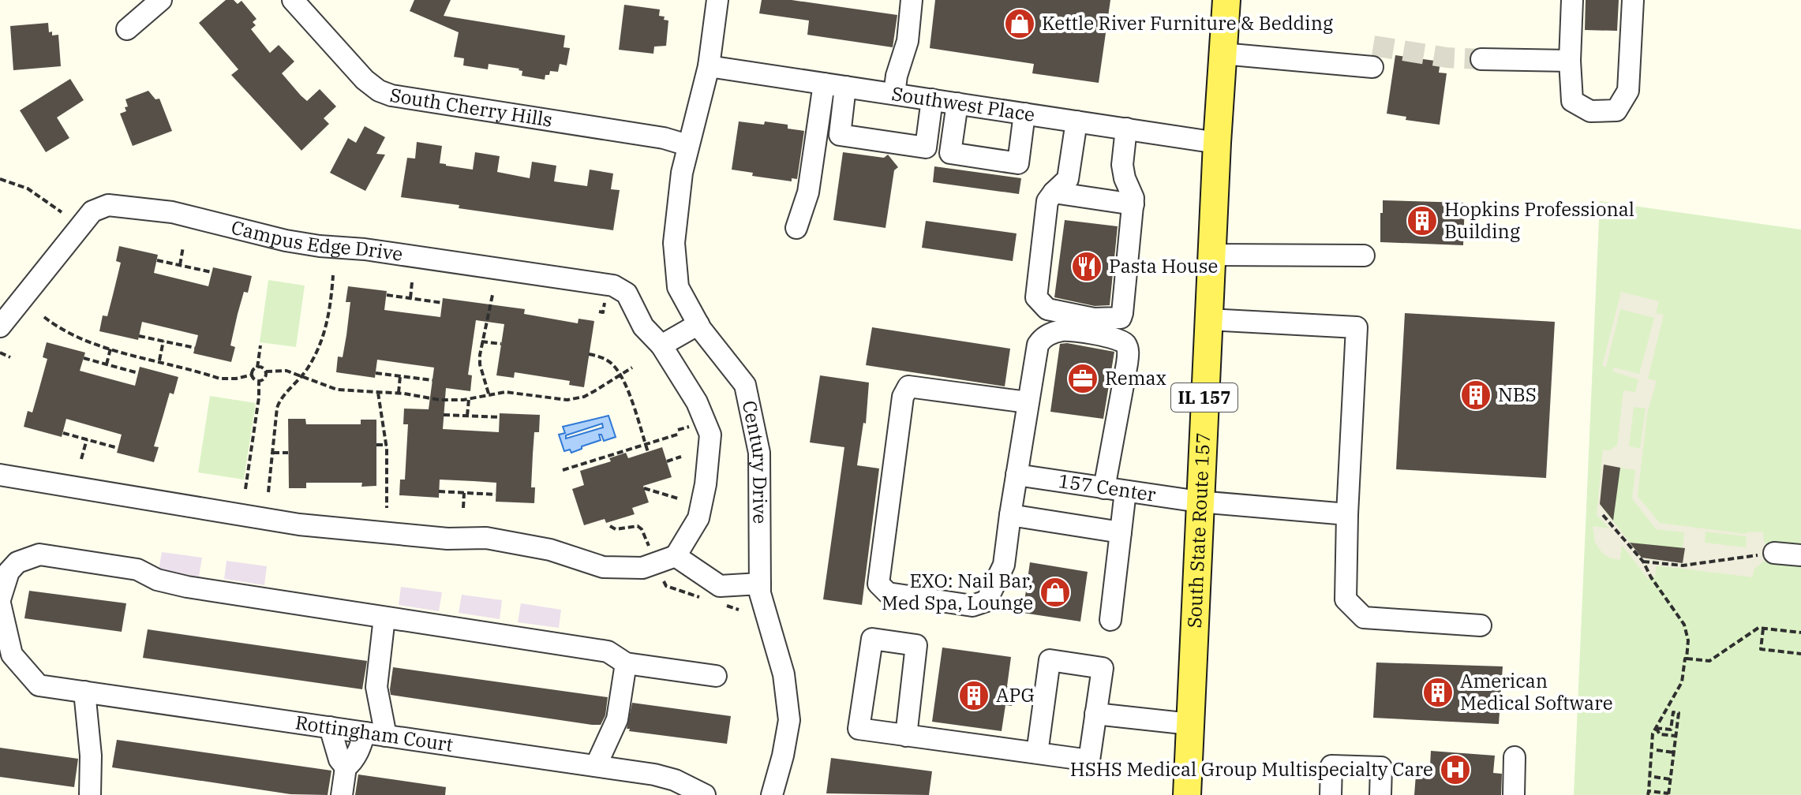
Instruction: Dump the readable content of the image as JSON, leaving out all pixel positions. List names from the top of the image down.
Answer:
{
  "streets": {
    "main road": ["IL 157", "South State Route 157"],
    "street": [
      "Southwest Place",
      "South Cherry Hills",
      "Campus Edge Drive",
      "Century Drive",
      "157 Center",
      "Rottingham Court"
    ]
  },
  "crossings": [
    ["Southwest Place", "Century Drive"],
    ["Southwest Place", "South State Route 157"],
    ["South Cherry Hills", "Century Drive"],
    ["157 Center", "South State Route 157"]
  ],
  "places": {
    "shop": ["Kettle River Furniture & Bedding", "EXO: Nail Bar, Med Spa, Lounge"],
    "building": [
      "Hopkins Professional Building",
      "NBS",
      "American Medical Software",
      "APG"
    ],
    "restaurant": ["Pasta House"],
    "office": ["Remax"],
    "hospital": ["HSHS Medical Group Multispecialty Care"]
  }
}
